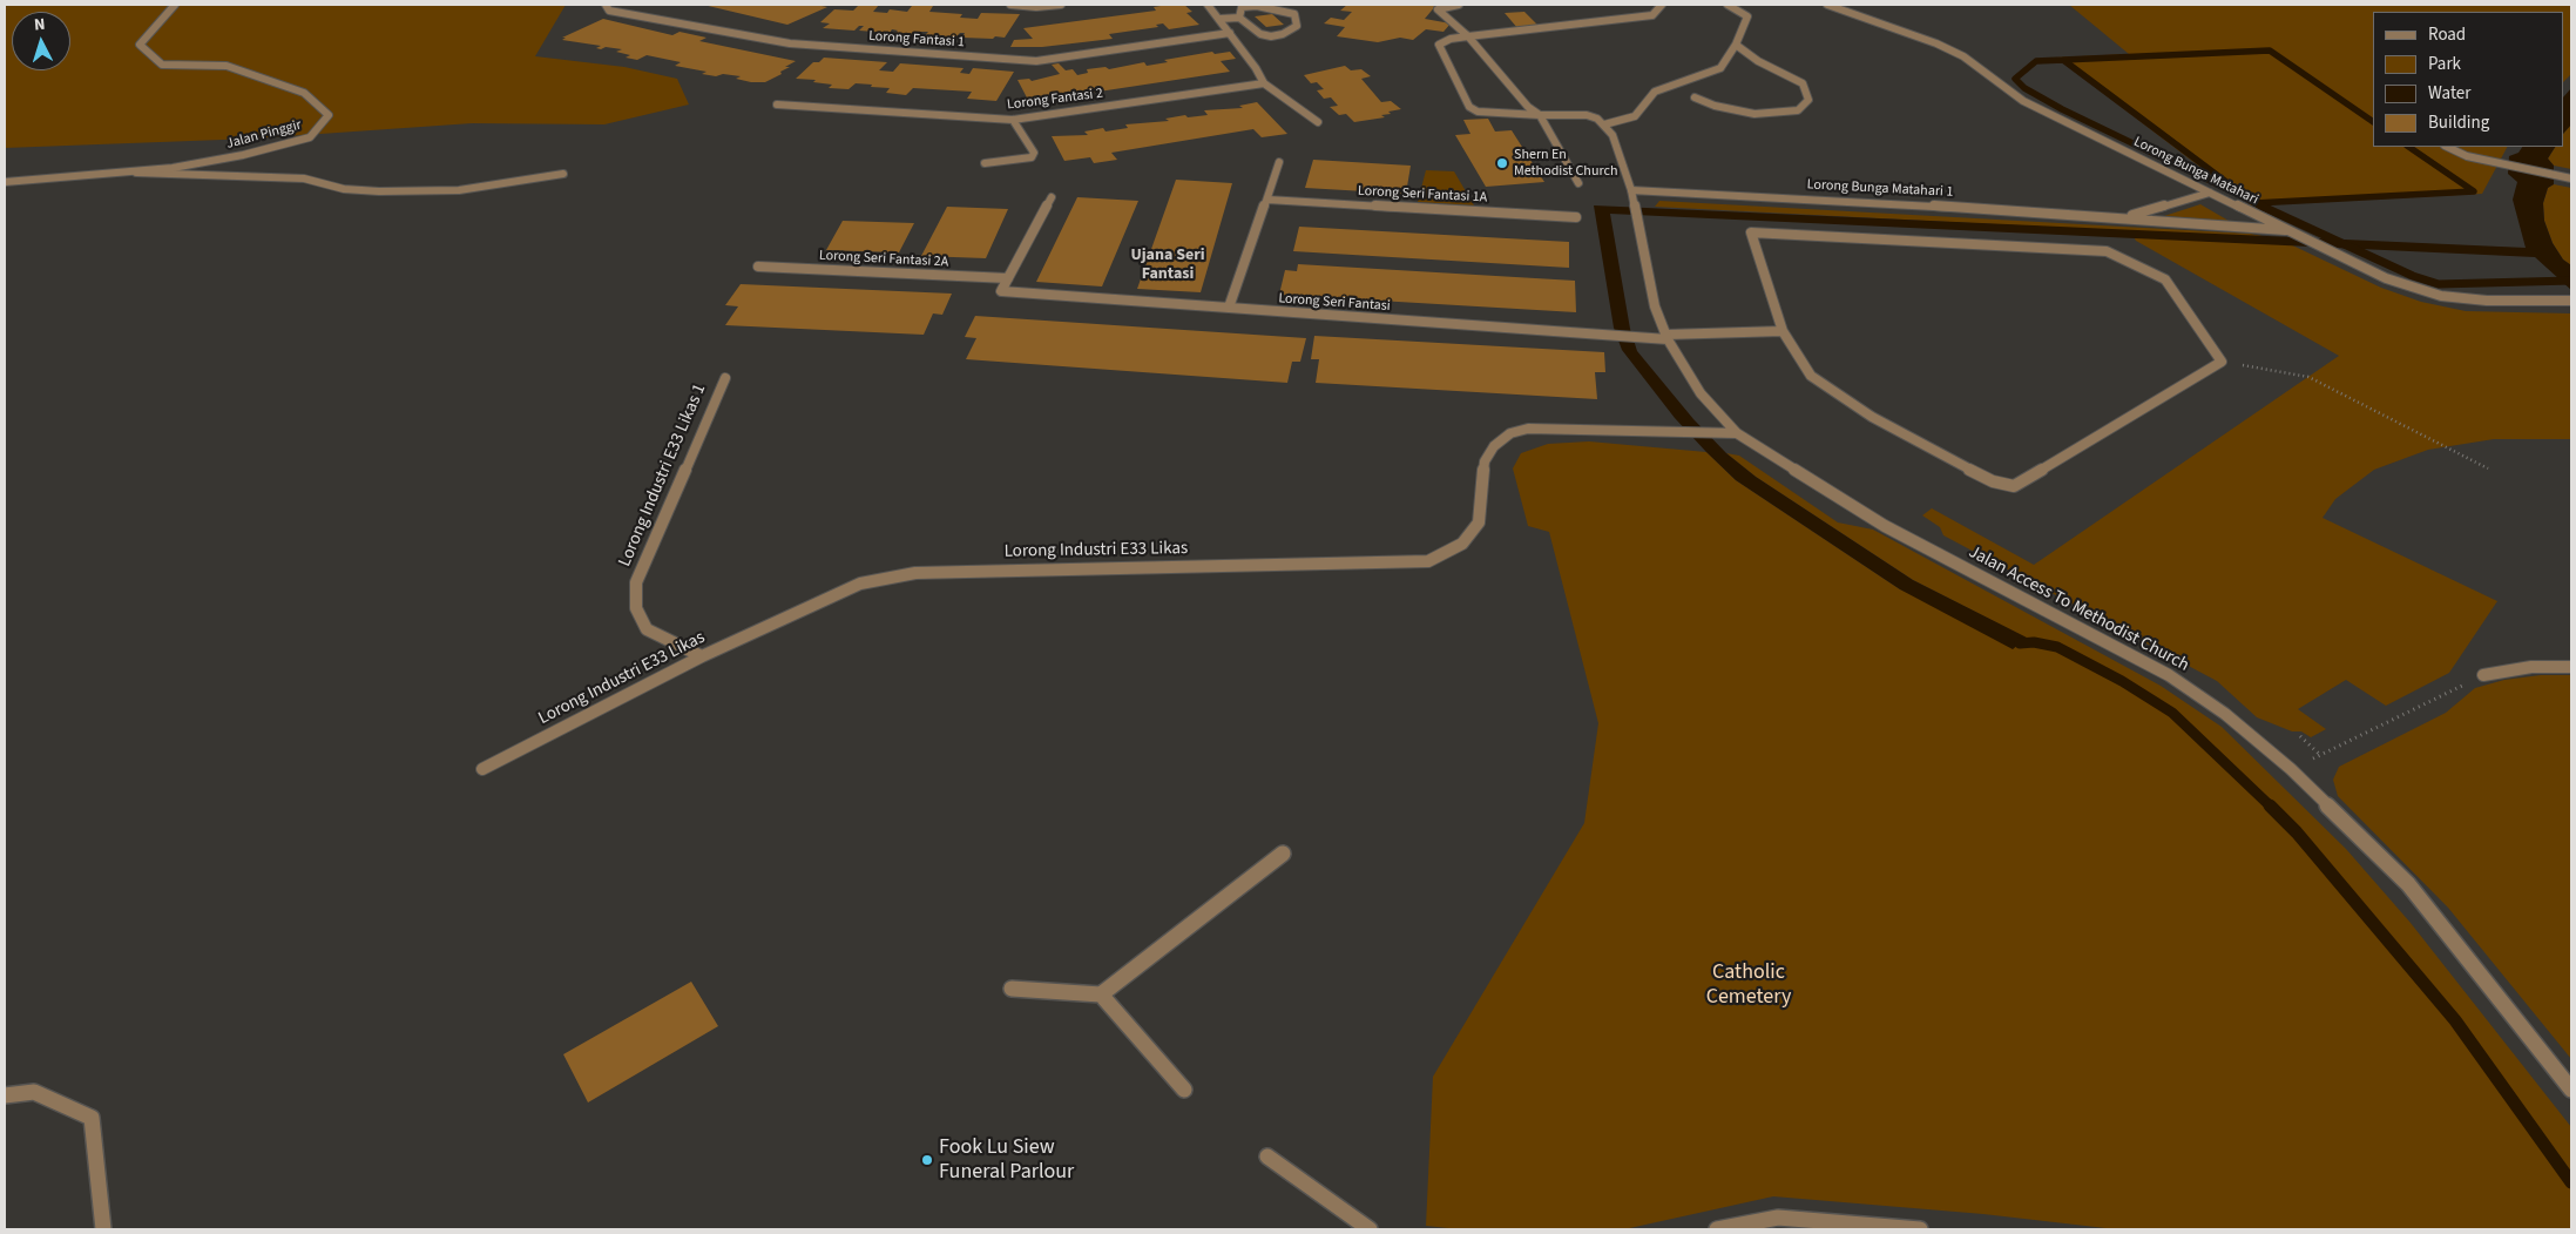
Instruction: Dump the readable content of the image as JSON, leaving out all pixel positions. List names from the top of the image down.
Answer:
{
  "streets": {
    "street": [
      "Lorong Fantasi 1",
      "Lorong Fantasi 2",
      "Jalan Pinggir",
      "Lorong Bunga Matahari",
      "Lorong Bunga Matahari 1",
      "Lorong Seri Fantasi 1A",
      "Lorong Seri Fantasi 2A",
      "Lorong Seri Fantasi",
      "Lorong Industri E33 Likas 1",
      "Lorong Industri E33 Likas",
      "Jalan Access To Methodist Church"
    ]
  },
  "crossings": [
    ["Lorong Bunga Matahari", "Lorong Bunga Matahari 1"],
    ["Lorong Bunga Matahari 1", "Jalan Access To Methodist Church"],
    ["Lorong Seri Fantasi 2A", "Lorong Seri Fantasi"],
    ["Lorong Seri Fantasi", "Jalan Access To Methodist Church"],
    ["Lorong Industri E33 Likas 1", "Lorong Industri E33 Likas"],
    ["Lorong Industri E33 Likas", "Jalan Access To Methodist Church"]
  ],
  "districts": ["Ujana Seri Fantasi"],
  "parks": ["Catholic Cemetery"],
  "places": ["Shern En Methodist Church", "Fook Lu Siew Funeral Parlour"],
  "legend": [
    "Road",
    "Park",
    "Water",
    "Building"
  ],
  "north": "top"
}
